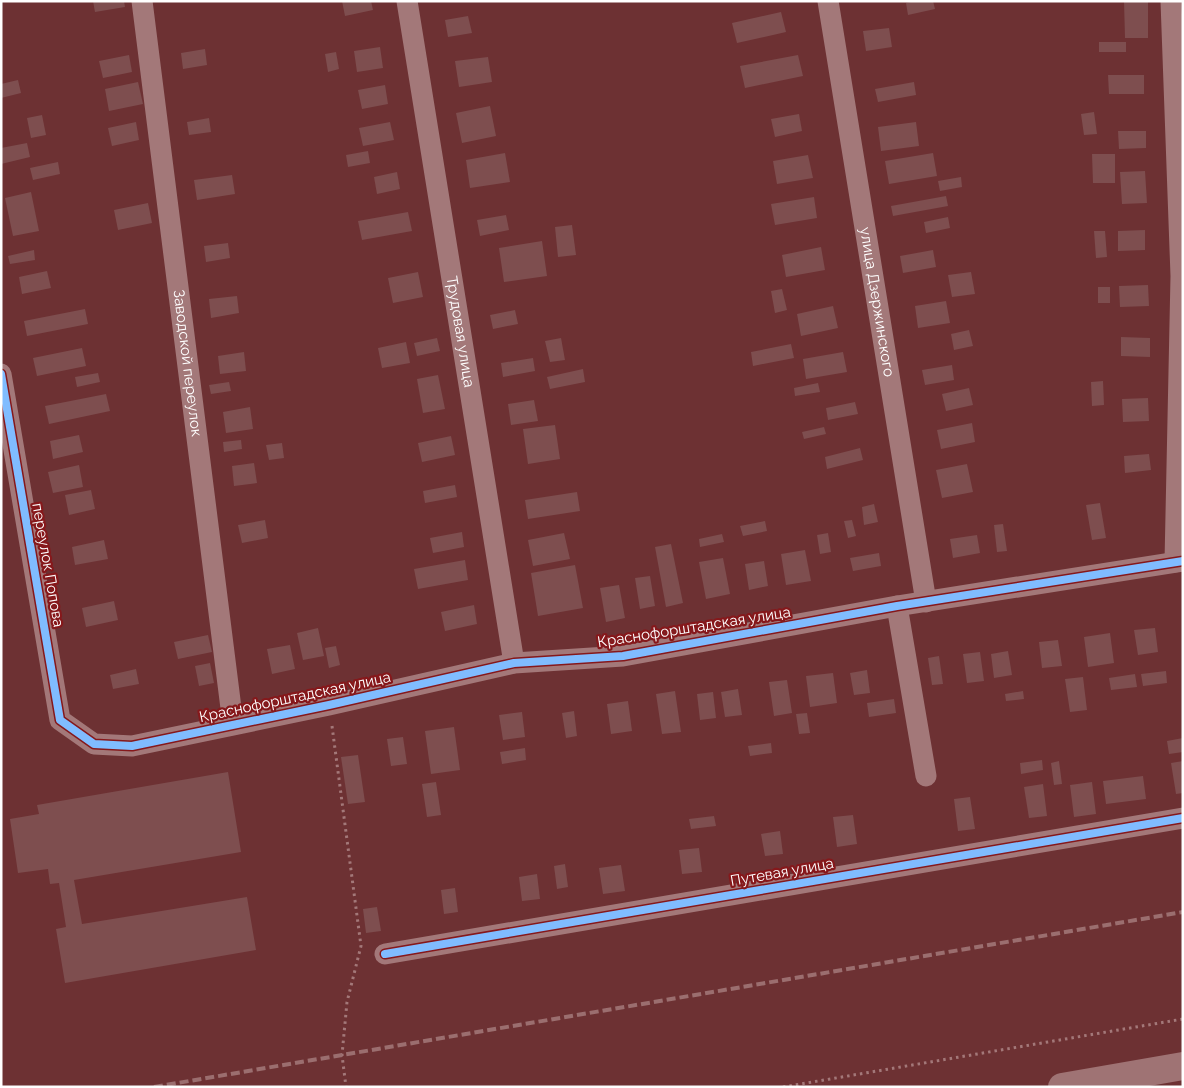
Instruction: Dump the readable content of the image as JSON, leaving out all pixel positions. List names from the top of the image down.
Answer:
{
  "streets": {
    "street": [
      "улица Дзержинского",
      "Трудовая улица",
      "Заводской переулок",
      "переулок Попова",
      "Краснофорштадская улица",
      "Путевая улица"
    ]
  },
  "crossings": [
    ["улица Дзержинского", "Краснофорштадская улица"],
    ["Трудовая улица", "Краснофорштадская улица"],
    ["Заводской переулок", "Краснофорштадская улица"],
    ["переулок Попова", "Краснофорштадская улица"]
  ]
}
